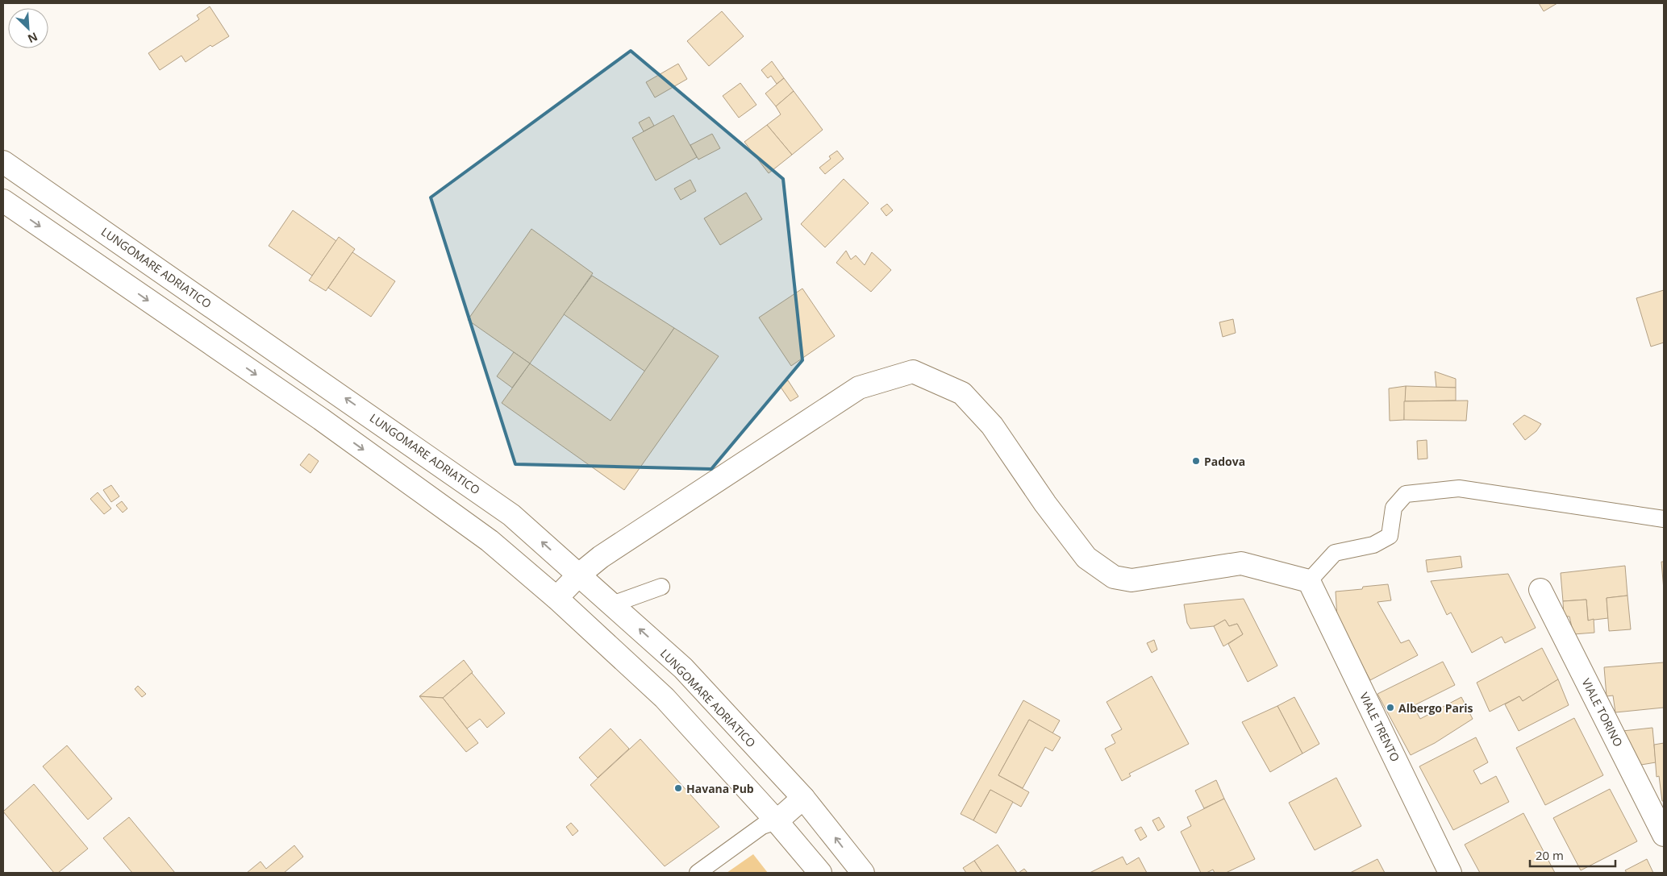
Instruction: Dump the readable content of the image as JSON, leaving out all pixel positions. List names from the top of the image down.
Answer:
{
  "streets": {
    "street": ["LUNGOMARE ADRIATICO", "VIALE TORINO", "VIALE TRENTO"]
  },
  "places": ["Padova", "Albergo Paris", "Havana Pub"],
  "scale_bar": "20 m",
  "north": "bottom right"
}
